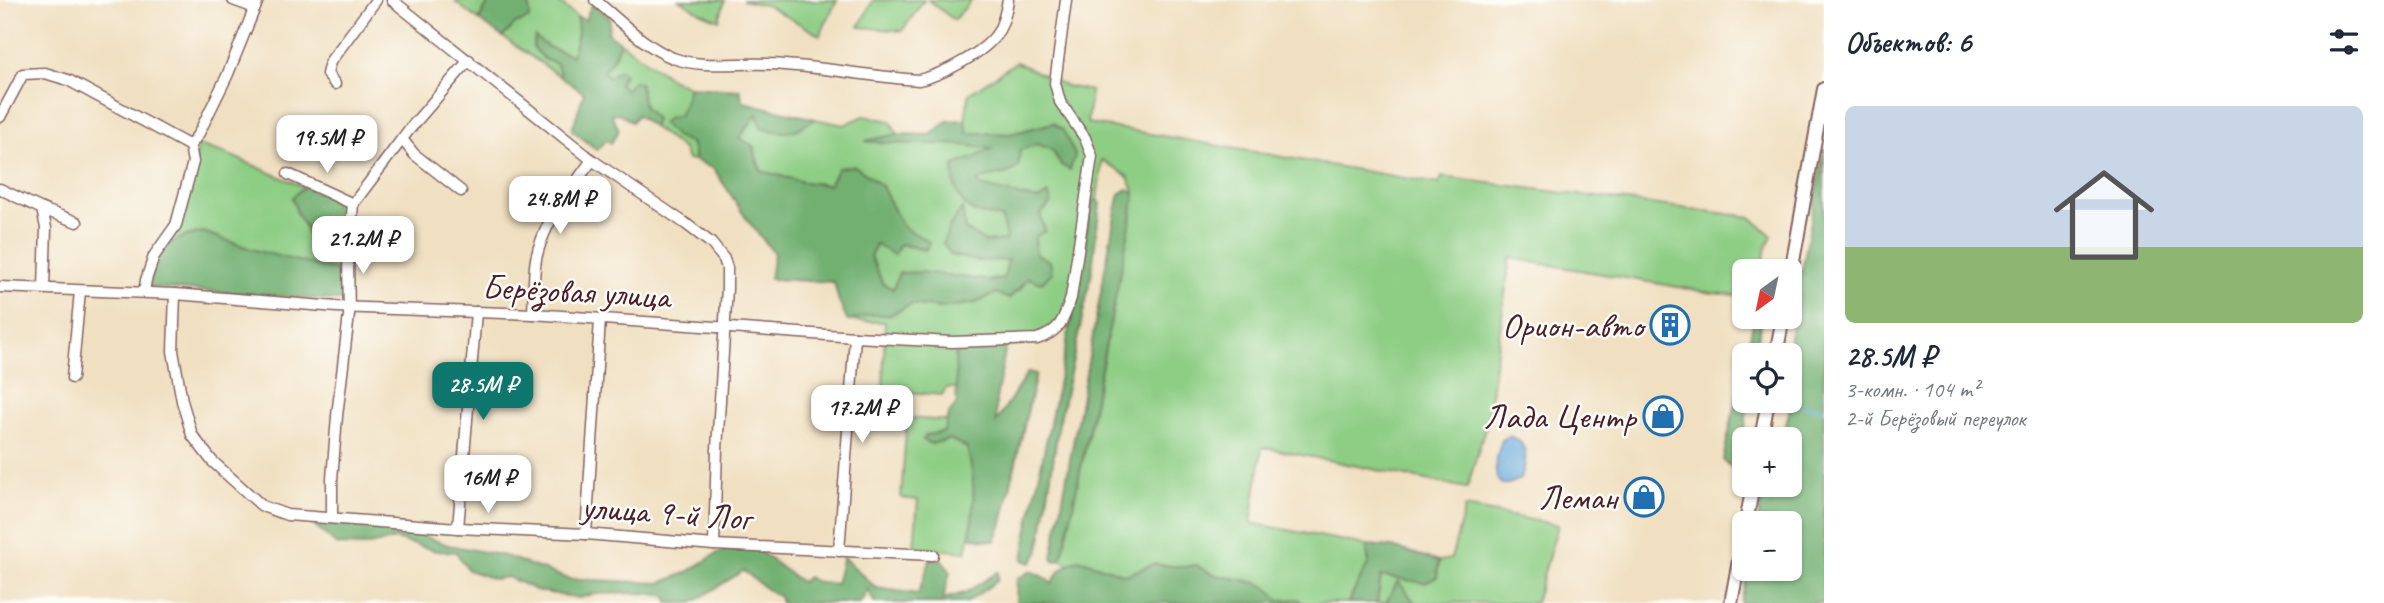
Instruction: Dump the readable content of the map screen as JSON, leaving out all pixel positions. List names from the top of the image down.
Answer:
{
  "streets": {
    "street": ["Берёзовая улица", "улица 9-й Лог"]
  },
  "crossings": [
    ["Берёзовая улица", "улица 9-й Лог"]
  ],
  "places": {
    "building": ["Орион-авто"],
    "shop": ["Лада Центр", "Леман"]
  },
  "north": "bottom left",
  "page": {
    "heading": "Объектов: 6",
    "list": [
      {
        "name": "28.5M ₽",
        "note": "3-комн. · 104 m² · 2-й Берёзовый переулок"
      }
    ],
    "price": [
      "19.5M ₽",
      "24.8M ₽",
      "21.2M ₽",
      "28.5M ₽",
      "17.2M ₽",
      "16M ₽"
    ],
    "map_buttons": ["+", "−"]
  }
}
